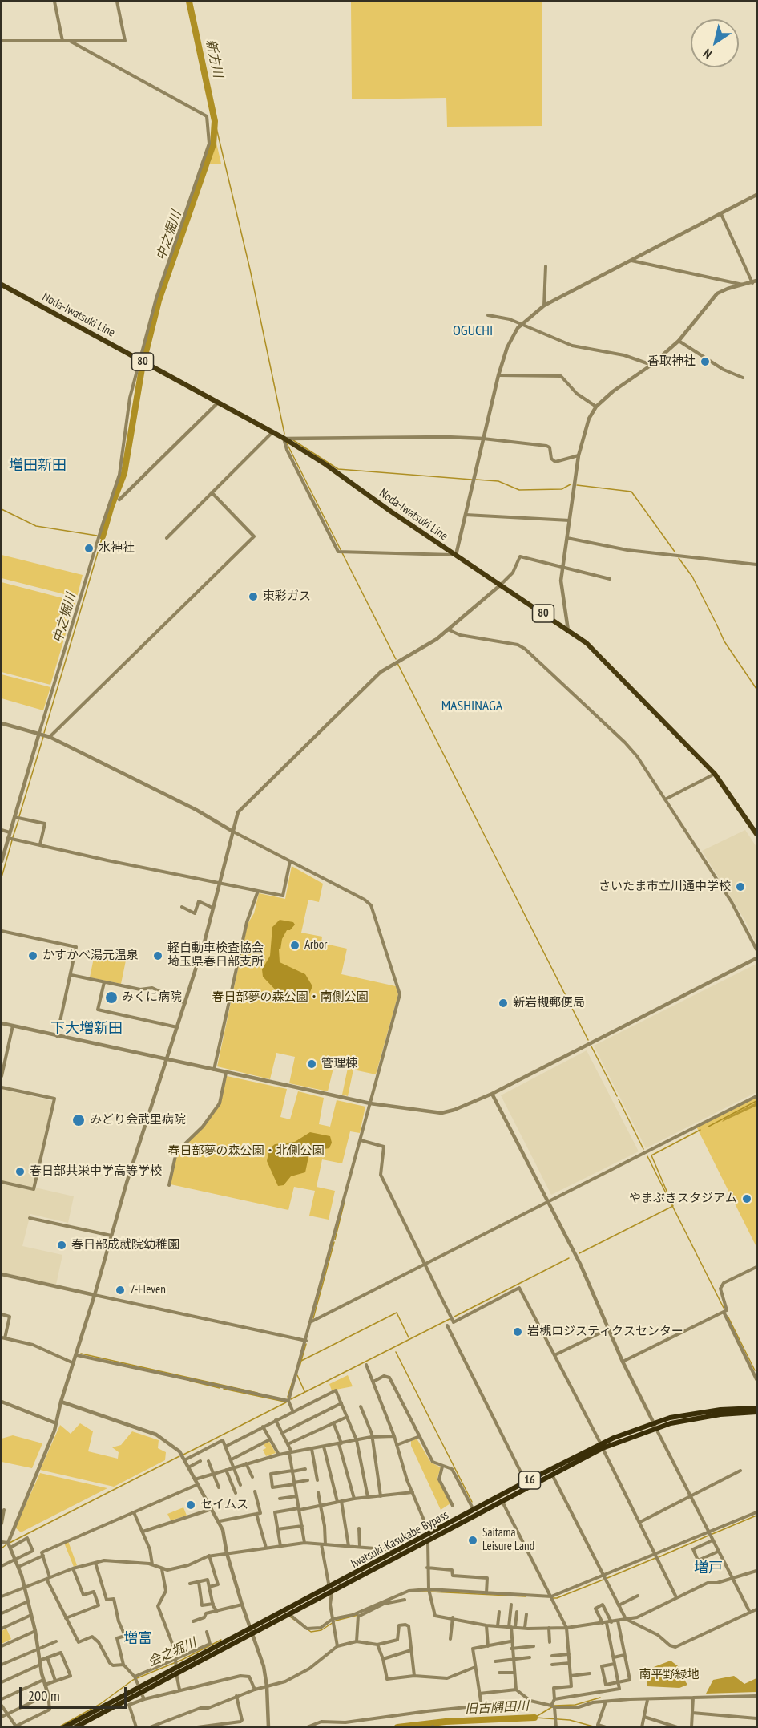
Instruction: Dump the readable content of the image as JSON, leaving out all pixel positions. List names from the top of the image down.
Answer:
{
  "streets": {
    "highway": ["16", "Iwatsuki-Kasukabe Bypass"],
    "main road": ["Noda-Iwatsuki Line", "80"]
  },
  "districts": [
    "OGUCHI",
    "増田新田",
    "MASHINAGA",
    "下大増新田",
    "増戸",
    "増富"
  ],
  "water": [
    "新方川",
    "中之堀川",
    "会之堀川",
    "旧古隅田川"
  ],
  "parks": ["春日部夢の森公園・南側公園", "春日部夢の森公園・北側公園", "南平野緑地"],
  "places": [
    "香取神社",
    "水神社",
    "東彩ガス",
    "さいたま市立川通中学校",
    "Arbor",
    "かすかべ湯元温泉",
    "軽自動車検査協会 埼玉県春日部支所",
    "みくに病院",
    "新岩槻郵便局",
    "管理棟",
    "みどり会武里病院",
    "春日部共栄中学高等学校",
    "やまぶきスタジアム",
    "春日部成就院幼稚園",
    "7-Eleven",
    "岩槻ロジスティクスセンター",
    "セイムス",
    "Saitama Leisure Land"
  ],
  "scale_bar": "200 m",
  "north": "bottom left"
}
